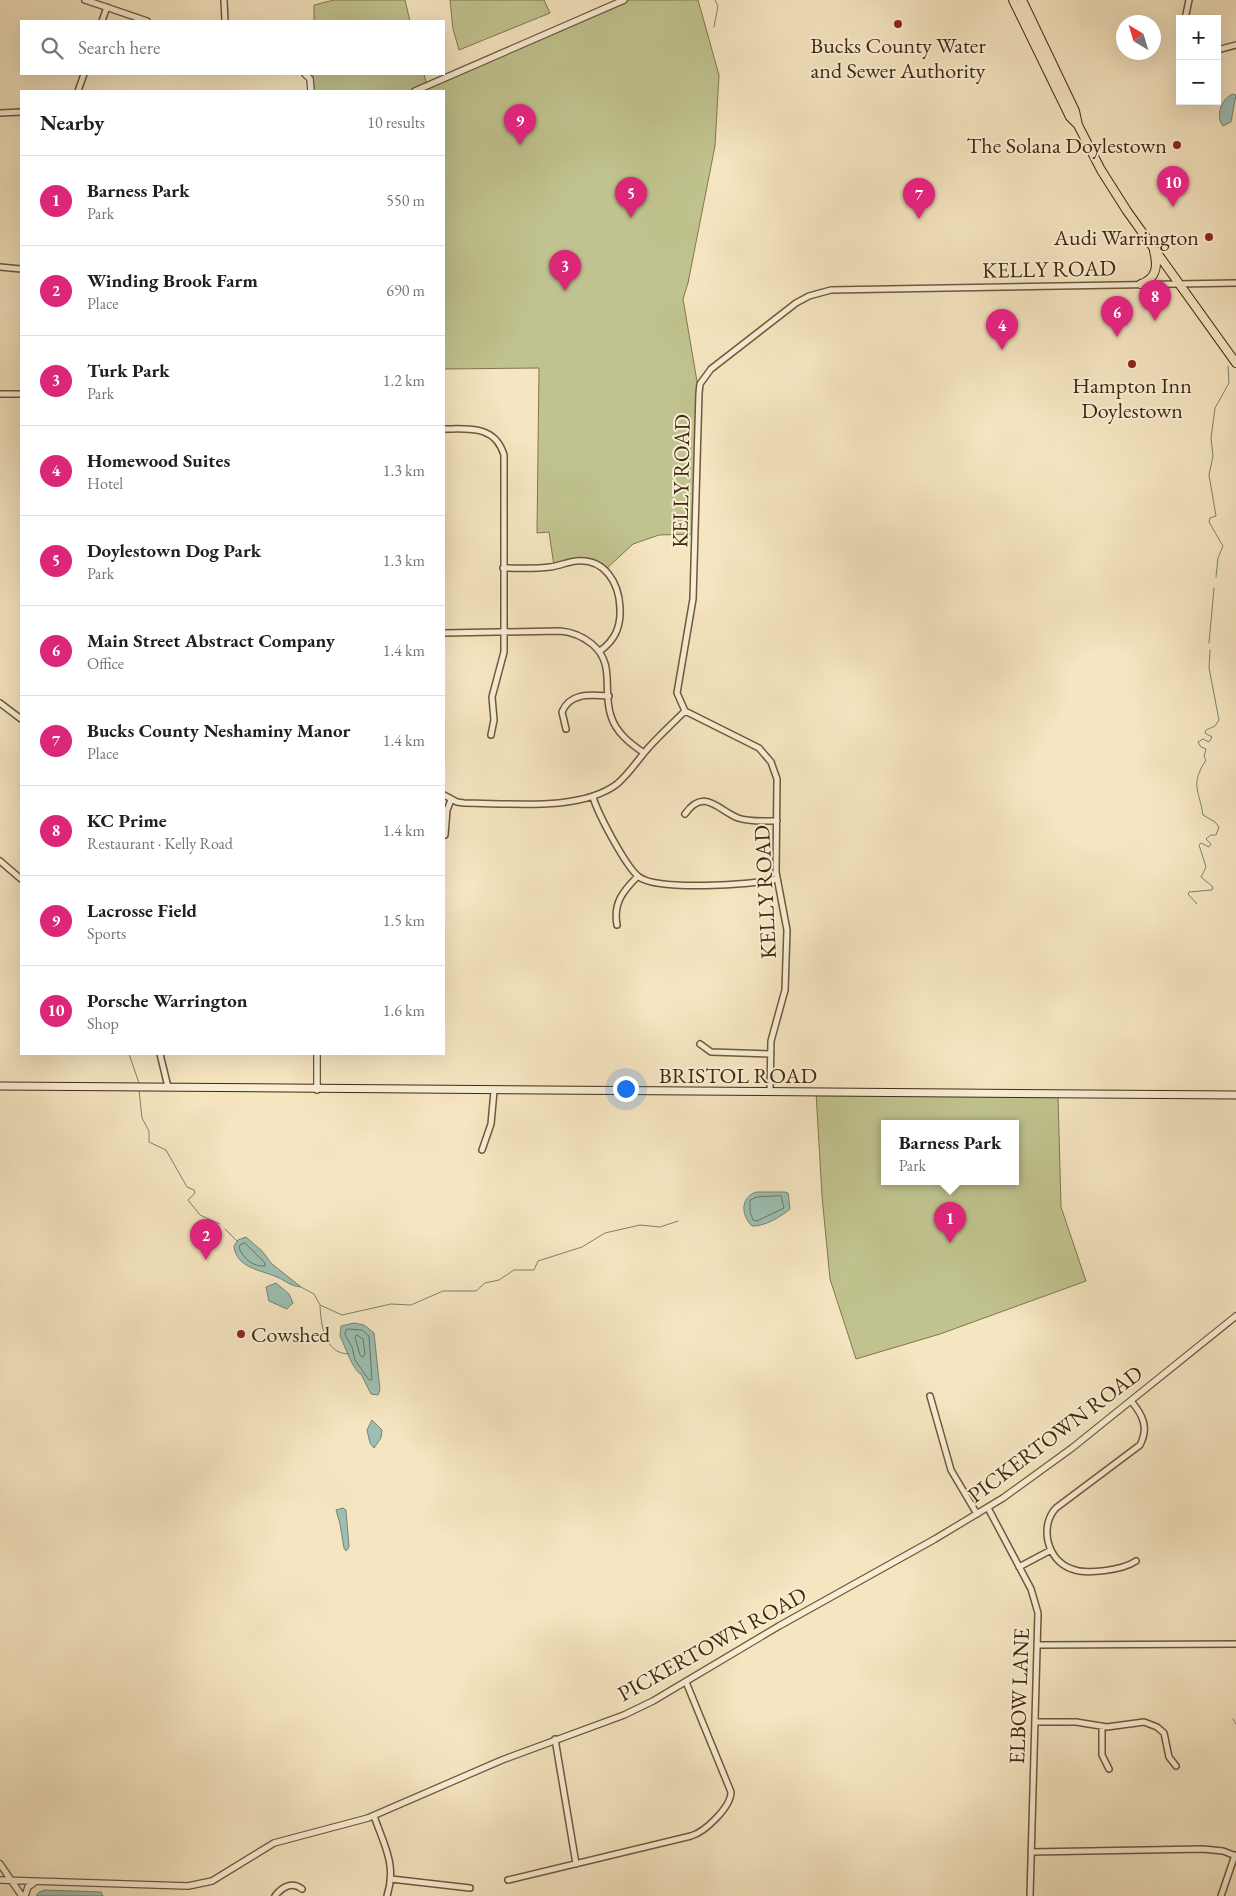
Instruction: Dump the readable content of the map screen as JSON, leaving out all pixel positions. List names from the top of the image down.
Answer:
{
  "streets": {
    "main road": ["BRISTOL ROAD"],
    "street": ["KELLY ROAD", "PICKERTOWN ROAD", "ELBOW LANE"]
  },
  "crossings": [
    ["KELLY ROAD", "BRISTOL ROAD"],
    ["PICKERTOWN ROAD", "ELBOW LANE"]
  ],
  "places": [
    "Bucks County Water and Sewer Authority",
    "The Solana Doylestown",
    "Audi Warrington",
    "Hampton Inn Doylestown",
    "Cowshed"
  ],
  "north": "top left",
  "page": {
    "map_buttons": ["+", "−"],
    "search": "Search here",
    "heading": ["Nearby", "10 results"],
    "pins": [
      "9",
      "10",
      "5",
      "7",
      "3",
      "8",
      "6",
      "4",
      "1",
      "2"
    ],
    "list": [
      {
        "mark": "1",
        "name": "Barness Park",
        "note": "Park",
        "value": "550 m"
      },
      {
        "mark": "2",
        "name": "Winding Brook Farm",
        "note": "Place",
        "value": "690 m"
      },
      {
        "mark": "3",
        "name": "Turk Park",
        "note": "Park",
        "value": "1.2 km"
      },
      {
        "mark": "4",
        "name": "Homewood Suites",
        "note": "Hotel",
        "value": "1.3 km"
      },
      {
        "mark": "5",
        "name": "Doylestown Dog Park",
        "note": "Park",
        "value": "1.3 km"
      },
      {
        "mark": "6",
        "name": "Main Street Abstract Company",
        "note": "Office",
        "value": "1.4 km"
      },
      {
        "mark": "7",
        "name": "Bucks County Neshaminy Manor",
        "note": "Place",
        "value": "1.4 km"
      },
      {
        "mark": "8",
        "name": "KC Prime",
        "note": "Restaurant · Kelly Road",
        "value": "1.4 km"
      },
      {
        "mark": "9",
        "name": "Lacrosse Field",
        "note": "Sports",
        "value": "1.5 km"
      },
      {
        "mark": "10",
        "name": "Porsche Warrington",
        "note": "Shop",
        "value": "1.6 km"
      }
    ],
    "popup": ["Barness Park", "Park"]
  }
}
